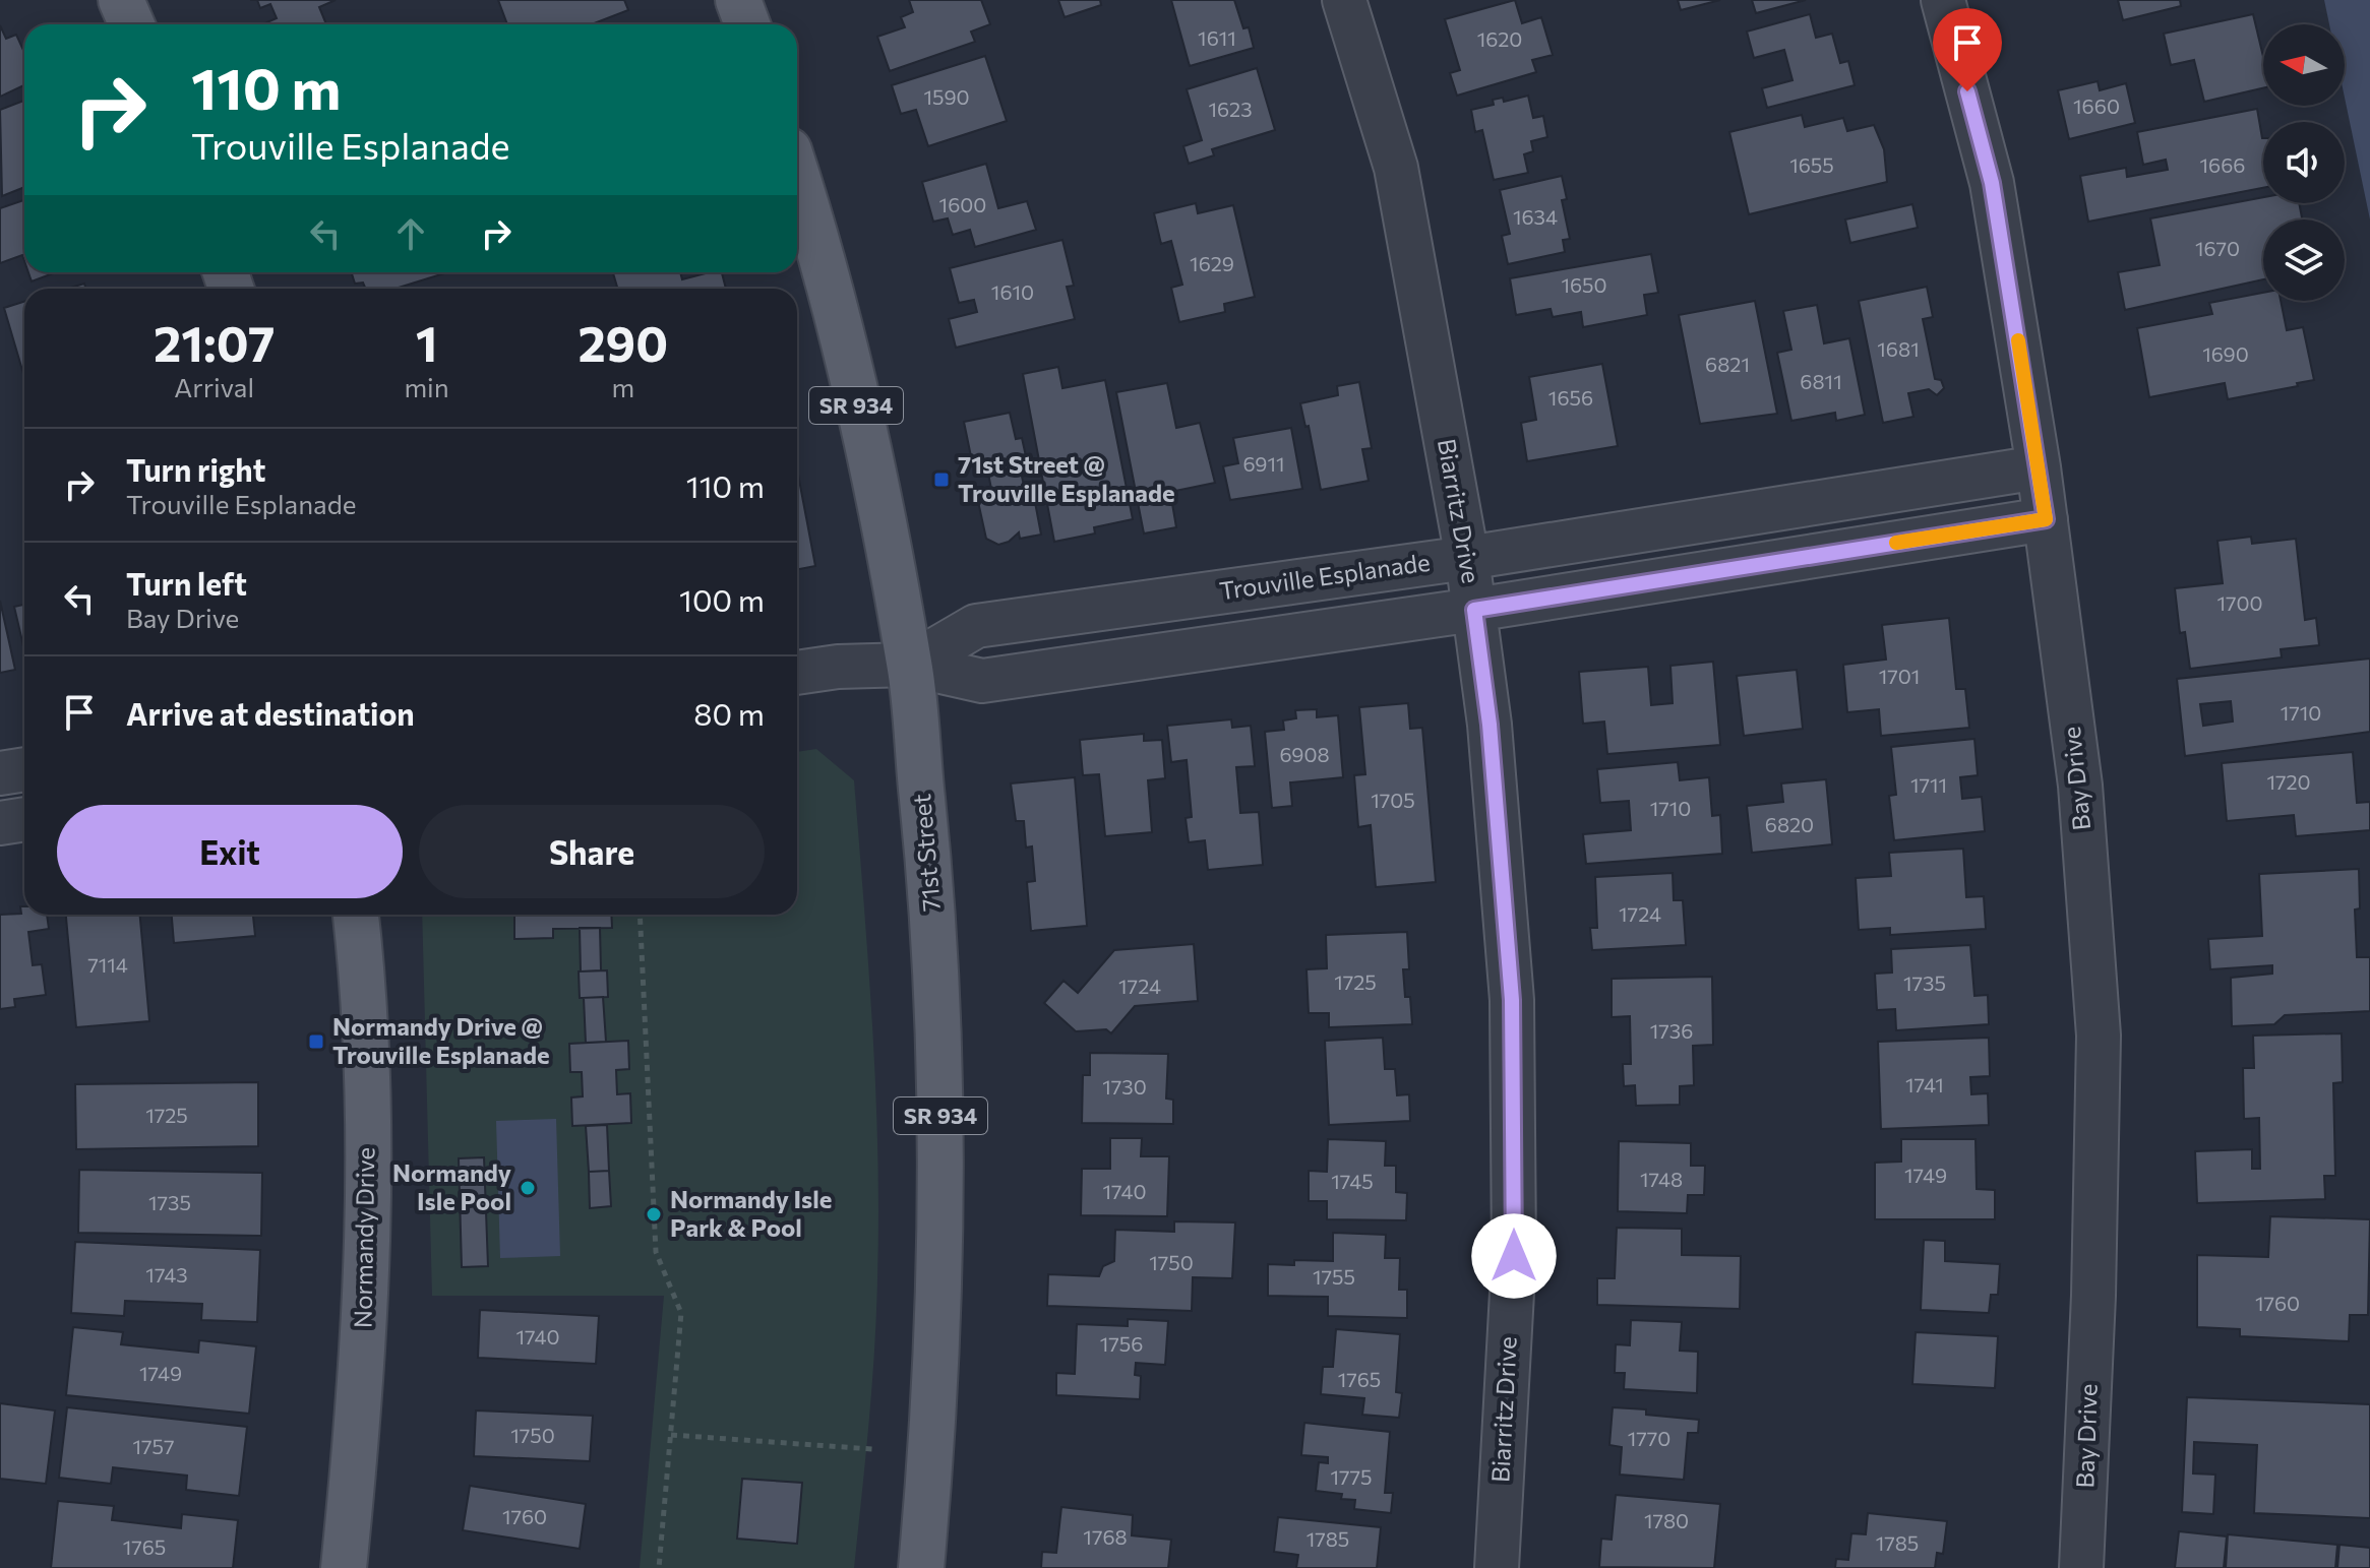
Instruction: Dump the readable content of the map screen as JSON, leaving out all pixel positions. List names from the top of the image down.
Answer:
{
  "streets": {
    "main road": ["SR 934", "71st Street", "Normandy Drive"],
    "street": ["Biarritz Drive", "Trouville Esplanade", "Bay Drive"]
  },
  "crossings": [
    ["Biarritz Drive", "Trouville Esplanade"],
    ["Trouville Esplanade", "Bay Drive"],
    ["Trouville Esplanade", "71st Street"]
  ],
  "places": {
    "transit": ["71st Street @ Trouville Esplanade", "Normandy Drive @ Trouville Esplanade"],
    "other": ["Normandy Isle Pool", "Normandy Isle Park & Pool"]
  },
  "house_numbers": [
    "1611",
    "1620",
    "1590",
    "1660",
    "1623",
    "1655",
    "1666",
    "1600",
    "1634",
    "1670",
    "1629",
    "1650",
    "1610",
    "1681",
    "1690",
    "6821",
    "6811",
    "1656",
    "6911",
    "1700",
    "1701",
    "1710",
    "6908",
    "1720",
    "1711",
    "1705",
    "1710",
    "6820",
    "1724",
    "7114",
    "1725",
    "1735",
    "1724",
    "1736",
    "1741",
    "1730",
    "1725",
    "1749",
    "1748",
    "1745",
    "1740",
    "1735",
    "1750",
    "1743",
    "1755",
    "1760",
    "1740",
    "1756",
    "1749",
    "1765",
    "1750",
    "1770",
    "1757",
    "1775",
    "1760",
    "1780",
    "1768",
    "1785",
    "1785",
    "1765"
  ],
  "north": "left",
  "page": {
    "turn": ["110 m", "Trouville Esplanade"],
    "eta": [
      "21:07",
      "Arrival",
      "1",
      "min",
      "290",
      "m"
    ],
    "list": [
      {
        "name": "Turn right",
        "note": "Trouville Esplanade",
        "value": "110 m"
      },
      {
        "name": "Turn left",
        "note": "Bay Drive",
        "value": "100 m"
      },
      {
        "name": "Arrive at destination",
        "value": "80 m"
      }
    ],
    "buttons": ["Exit", "Share"]
  }
}
